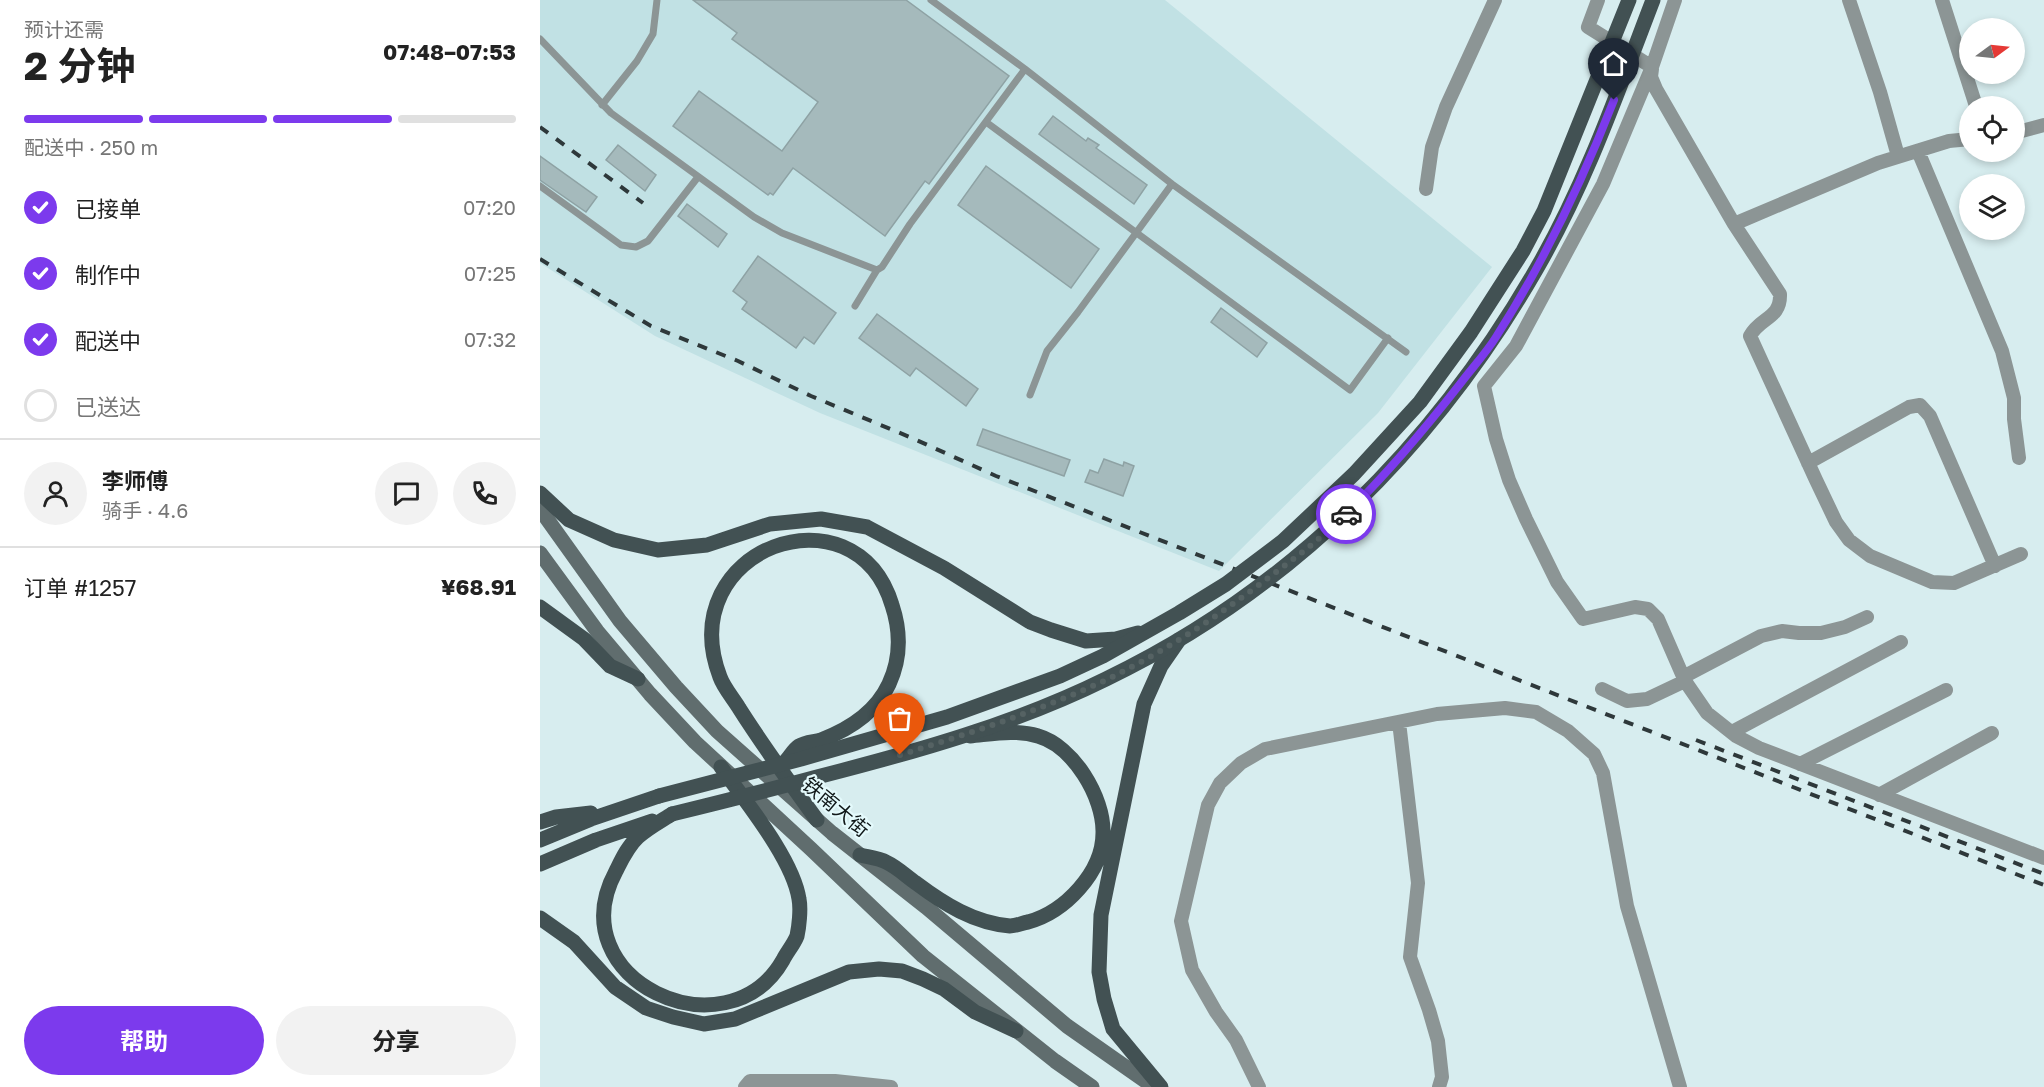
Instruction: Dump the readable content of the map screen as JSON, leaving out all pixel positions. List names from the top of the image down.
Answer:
{
  "streets": {
    "main road": ["铁南大街"]
  },
  "north": "right",
  "page": {
    "heading": ["2 分钟", "预计还需", "07:48–07:53"],
    "panel": [
      "李师傅",
      "骑手 · 4.6",
      "订单 #1257",
      "¥68.91"
    ],
    "bar": "配送中 · 250 m",
    "list": [
      ["已接单", "07:20"],
      ["制作中", "07:25"],
      ["配送中", "07:32"],
      "已送达"
    ],
    "buttons": ["帮助", "分享"]
  }
}
